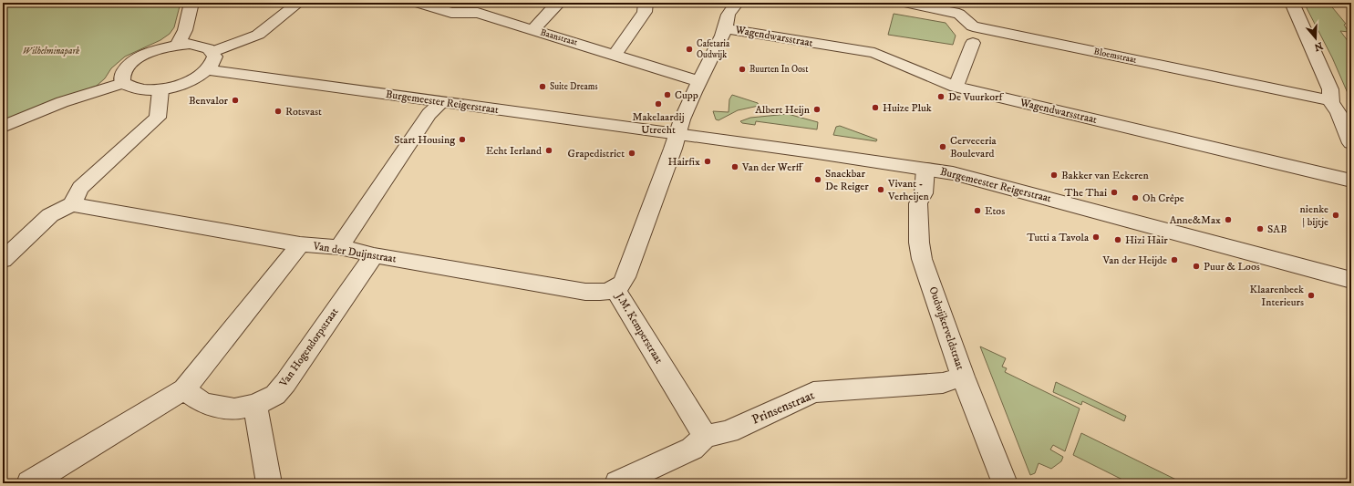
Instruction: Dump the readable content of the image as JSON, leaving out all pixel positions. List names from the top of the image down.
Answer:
{
  "streets": {
    "street": [
      "Wagendwarsstraat",
      "Baanstraat",
      "Bloemstraat",
      "Burgemeester Reigerstraat",
      "Van der Duijnstraat",
      "J.M. Kemperstraat",
      "Oudwijkerveldstraat",
      "Van Hogendorpstraat",
      "Prinsenstraat"
    ]
  },
  "crossings": [
    ["Burgemeester Reigerstraat", "J.M. Kemperstraat"],
    ["Burgemeester Reigerstraat", "Oudwijkerveldstraat"],
    ["Van der Duijnstraat", "J.M. Kemperstraat"],
    ["Van der Duijnstraat", "Van Hogendorpstraat"],
    ["J.M. Kemperstraat", "Prinsenstraat"],
    ["Oudwijkerveldstraat", "Prinsenstraat"]
  ],
  "parks": ["Wilhelminapark"],
  "places": [
    "Cafetaria Oudwijk",
    "Buurten In Oost",
    "Suite Dreams",
    "Cupp",
    "De Vuurkorf",
    "Benvalor",
    "Makelaardij Utrecht",
    "Huize Pluk",
    "Albert Heijn",
    "Rotsvast",
    "Start Housing",
    "Cerveceria Boulevard",
    "Echt Ierland",
    "Grapedistrict",
    "Hairfix",
    "Van der Werff",
    "Bakker van Eekeren",
    "Snackbar De Reiger",
    "Vivant - Verheijen",
    "The Thai",
    "Oh Crêpe",
    "Etos",
    "nienke | bijtje",
    "Anne&Max",
    "SAB",
    "Tutti a Tavola",
    "Hizi Hair",
    "Van der Heijde",
    "Puur & Loos",
    "Klaarenbeek Interieurs"
  ],
  "north": "bottom"
}
